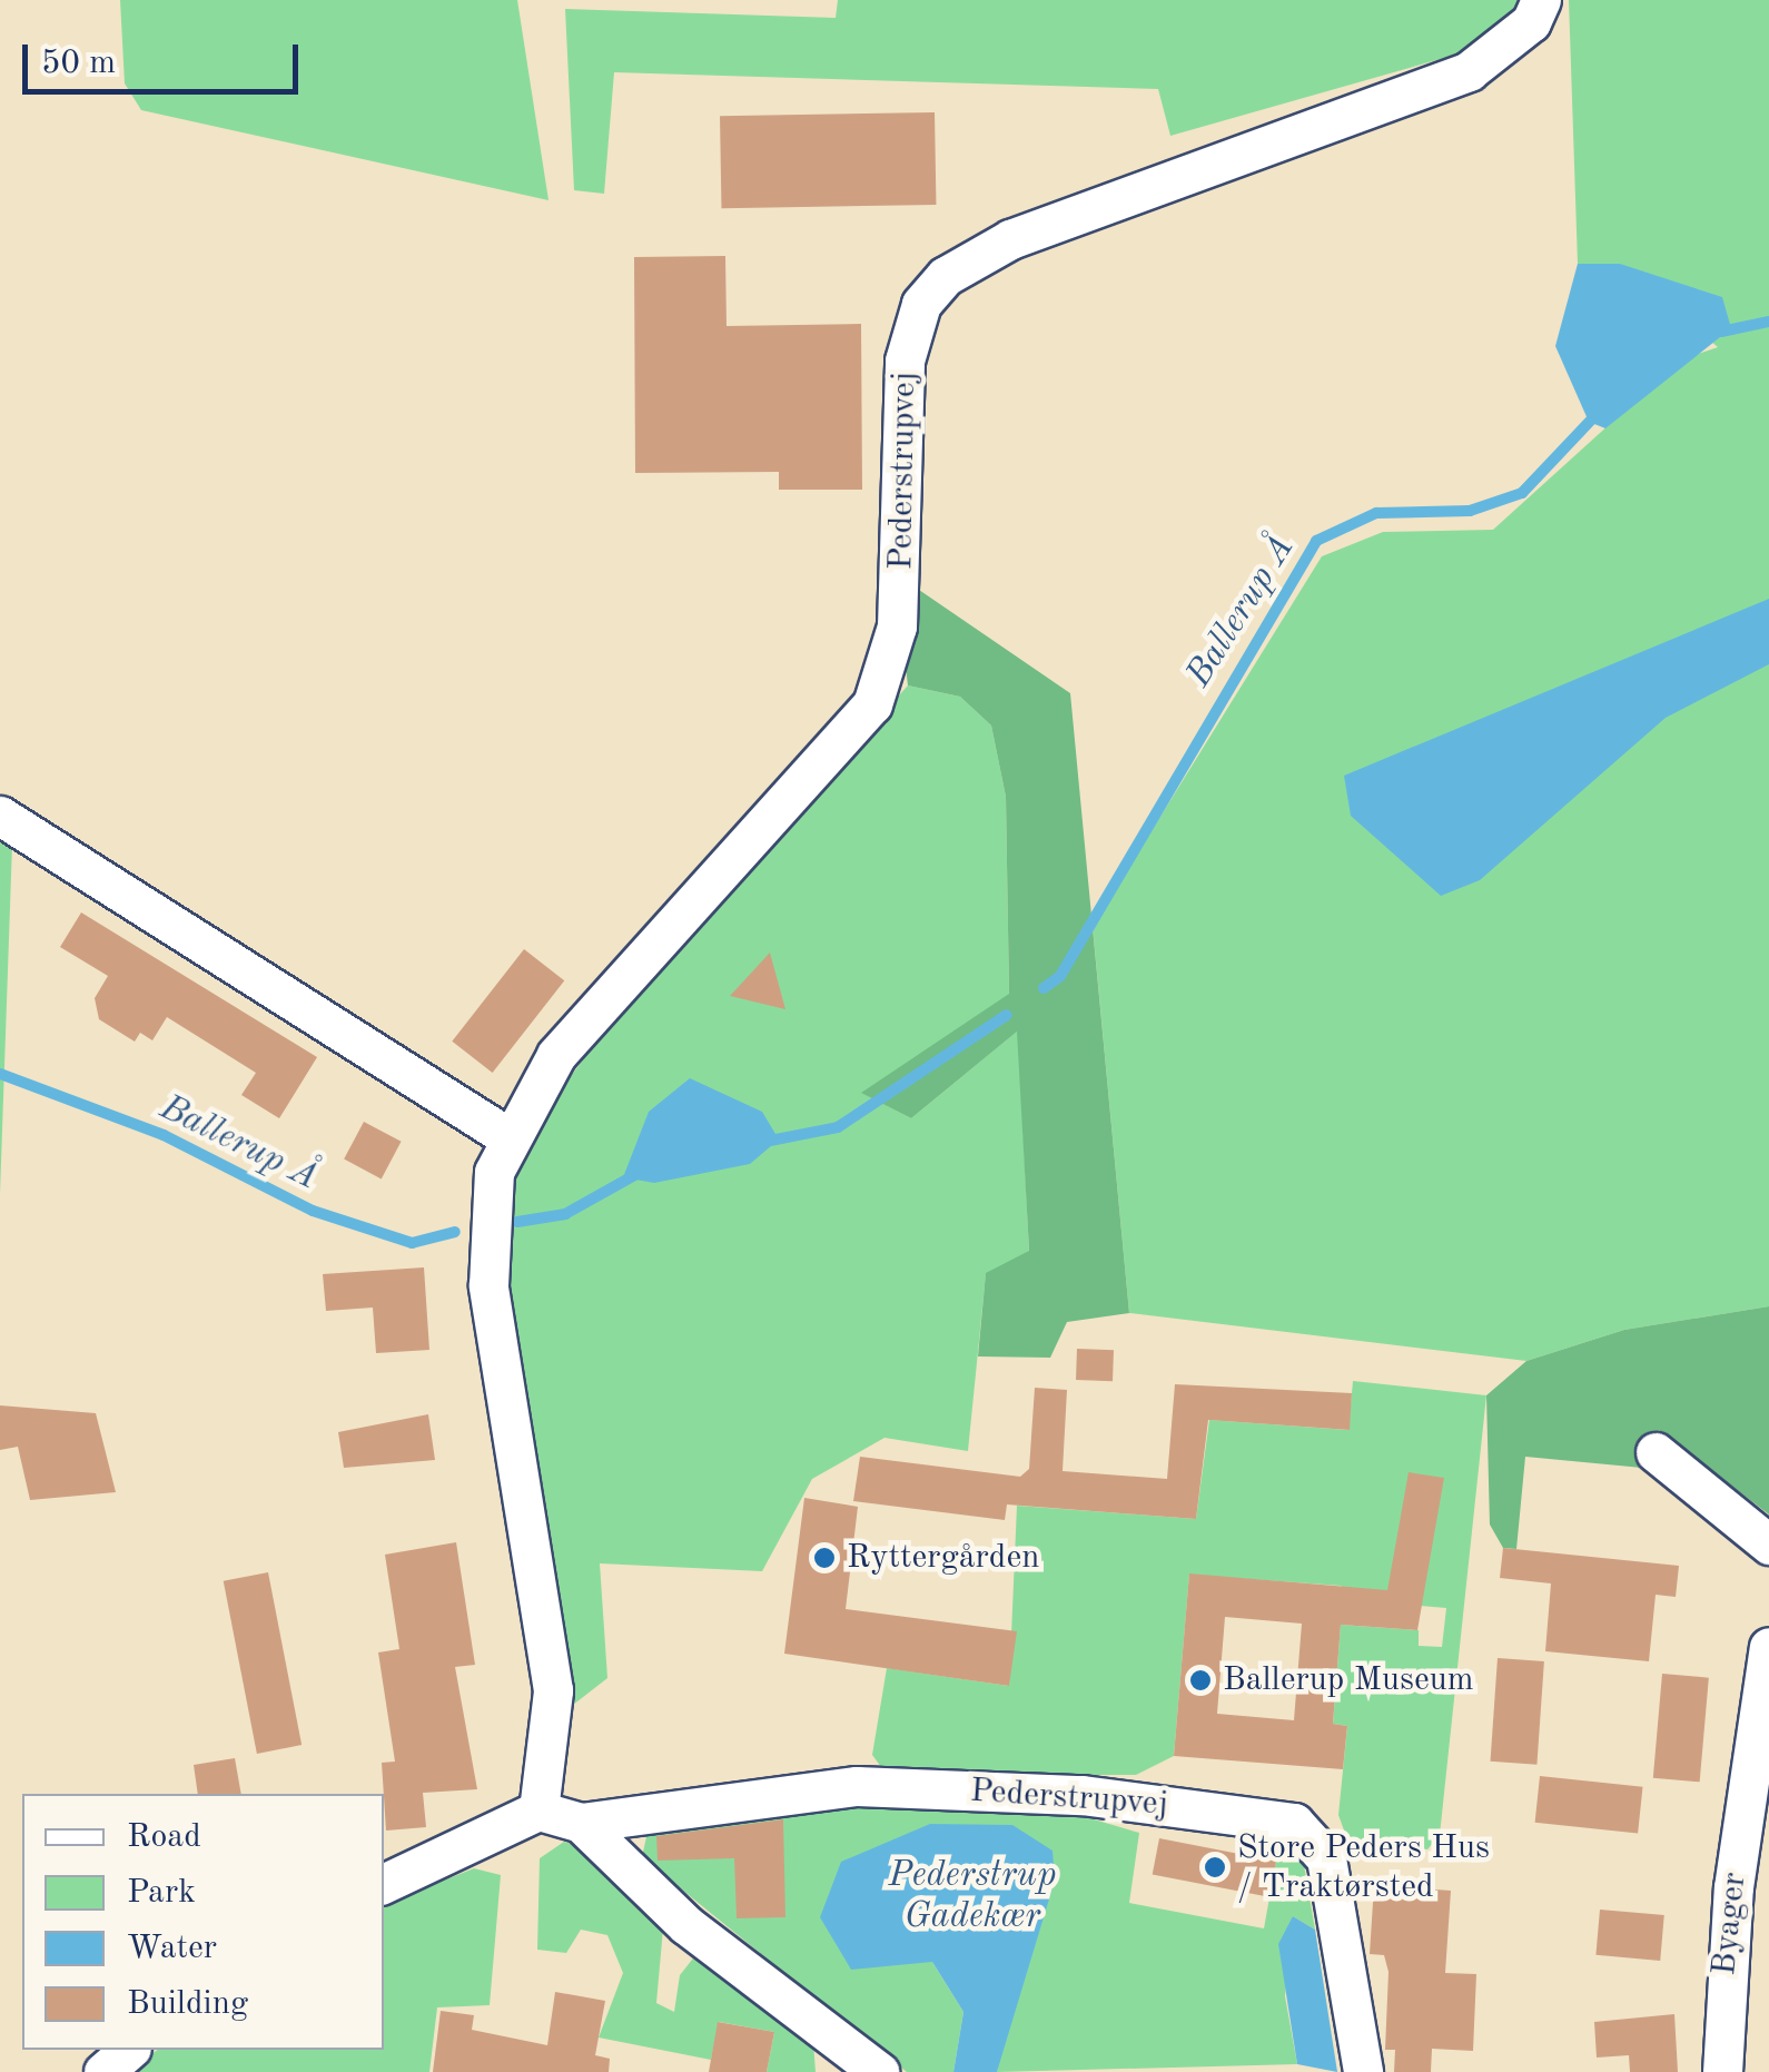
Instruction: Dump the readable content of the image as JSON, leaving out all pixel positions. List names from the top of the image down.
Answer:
{
  "streets": {
    "street": ["Pederstrupvej", "Byager"]
  },
  "water": ["Ballerup Å", "Pederstrup Gadekær"],
  "places": ["Ryttergården", "Ballerup Museum", "Store Peders Hus / Traktørsted"],
  "legend": [
    "Road",
    "Park",
    "Water",
    "Building"
  ],
  "scale_bar": "50 m"
}
